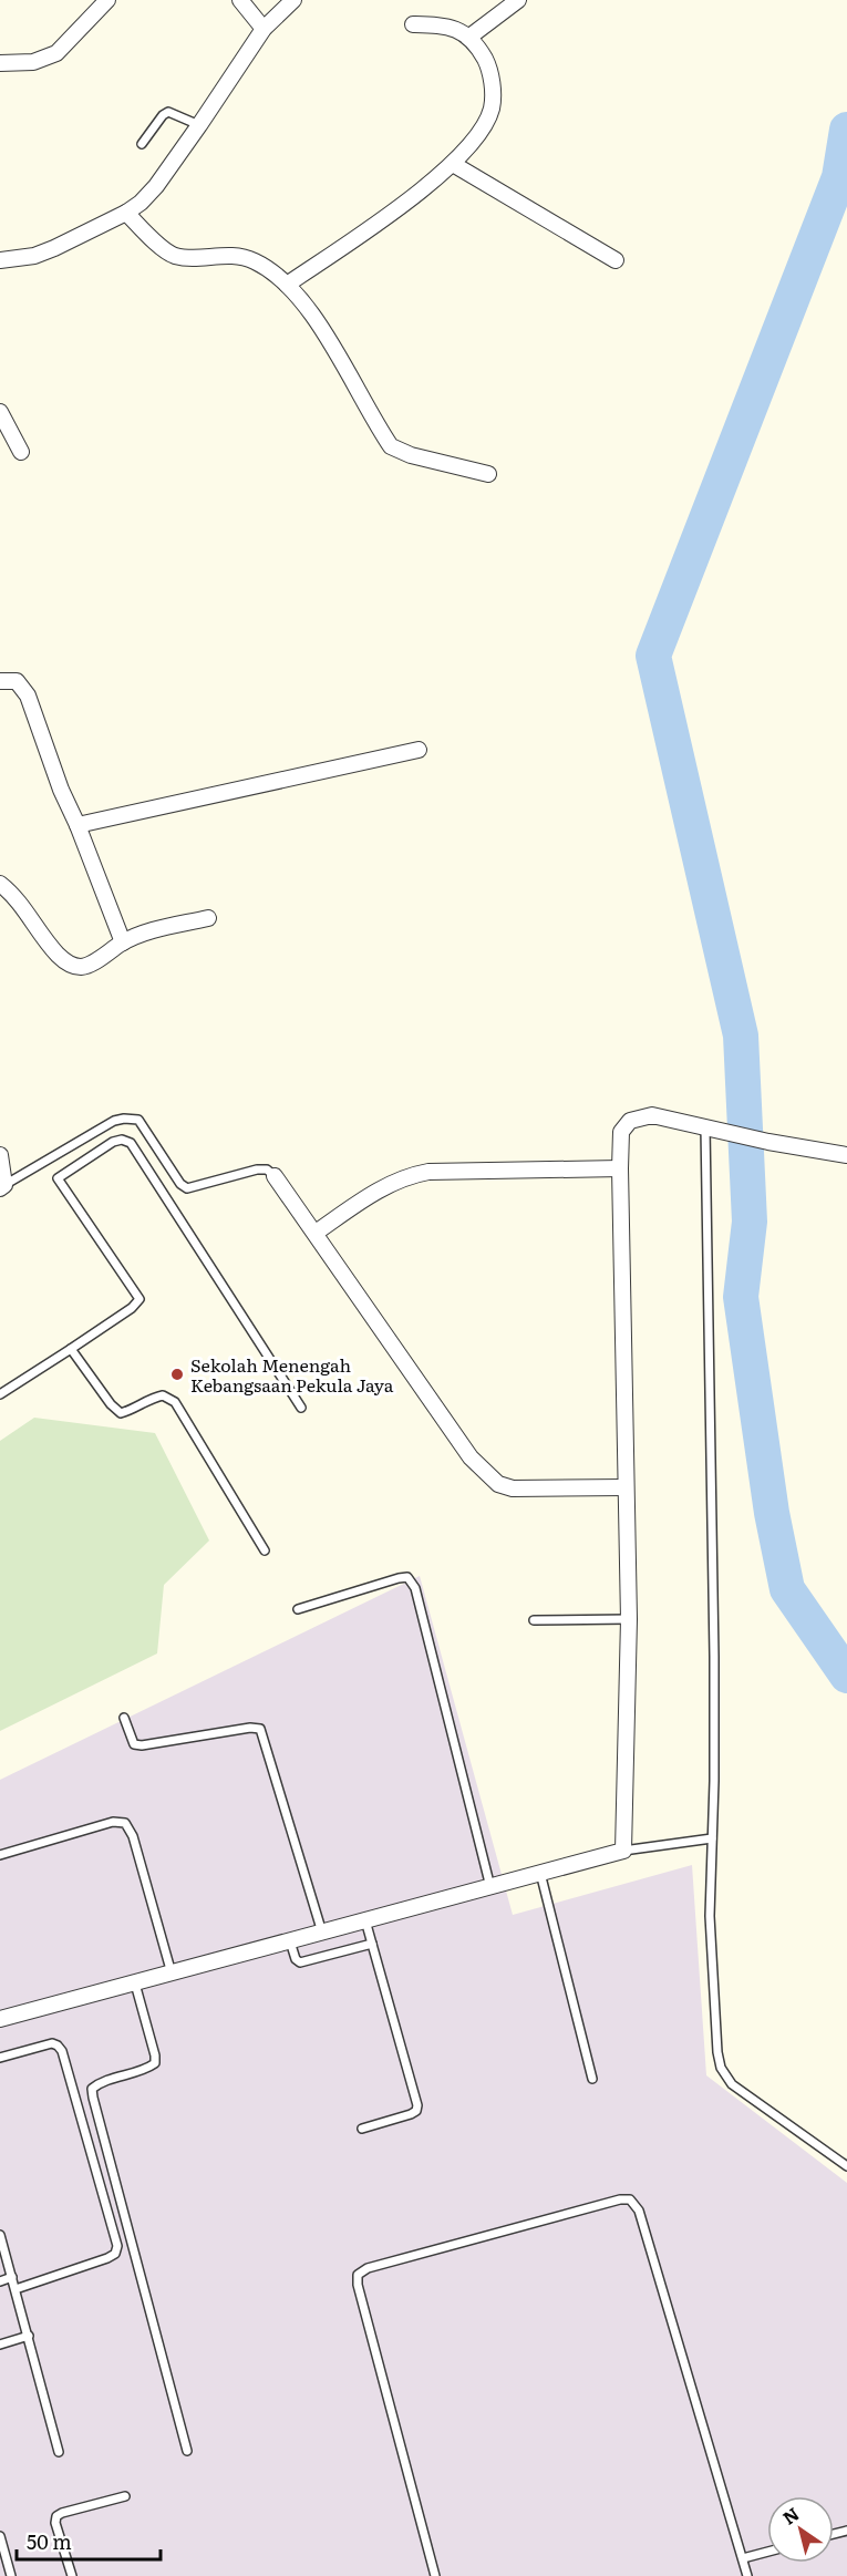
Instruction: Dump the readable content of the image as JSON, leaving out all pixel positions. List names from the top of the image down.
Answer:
{
  "places": ["Sekolah Menengah Kebangsaan Pekula Jaya"],
  "scale_bar": "50 m",
  "north": "top left"
}
